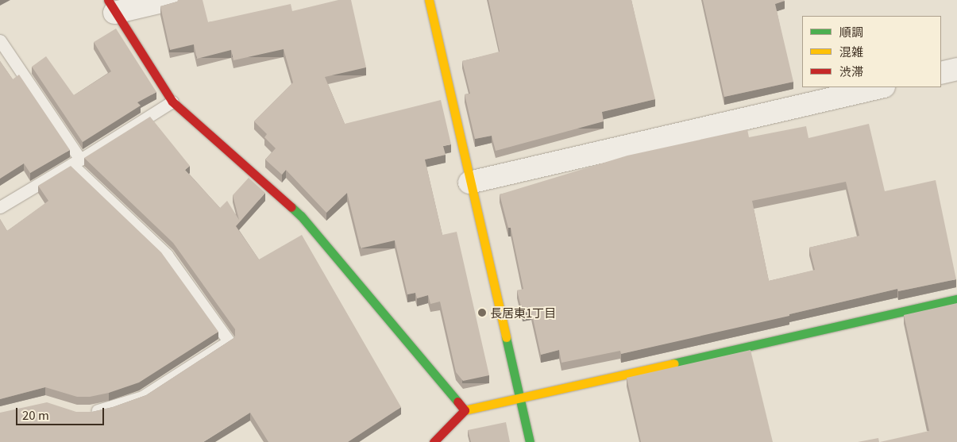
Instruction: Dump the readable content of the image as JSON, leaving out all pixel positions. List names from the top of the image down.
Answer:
{
  "places": ["長居東1丁目"],
  "legend": ["順調", "混雑", "渋滞"],
  "scale_bar": "20 m"
}
